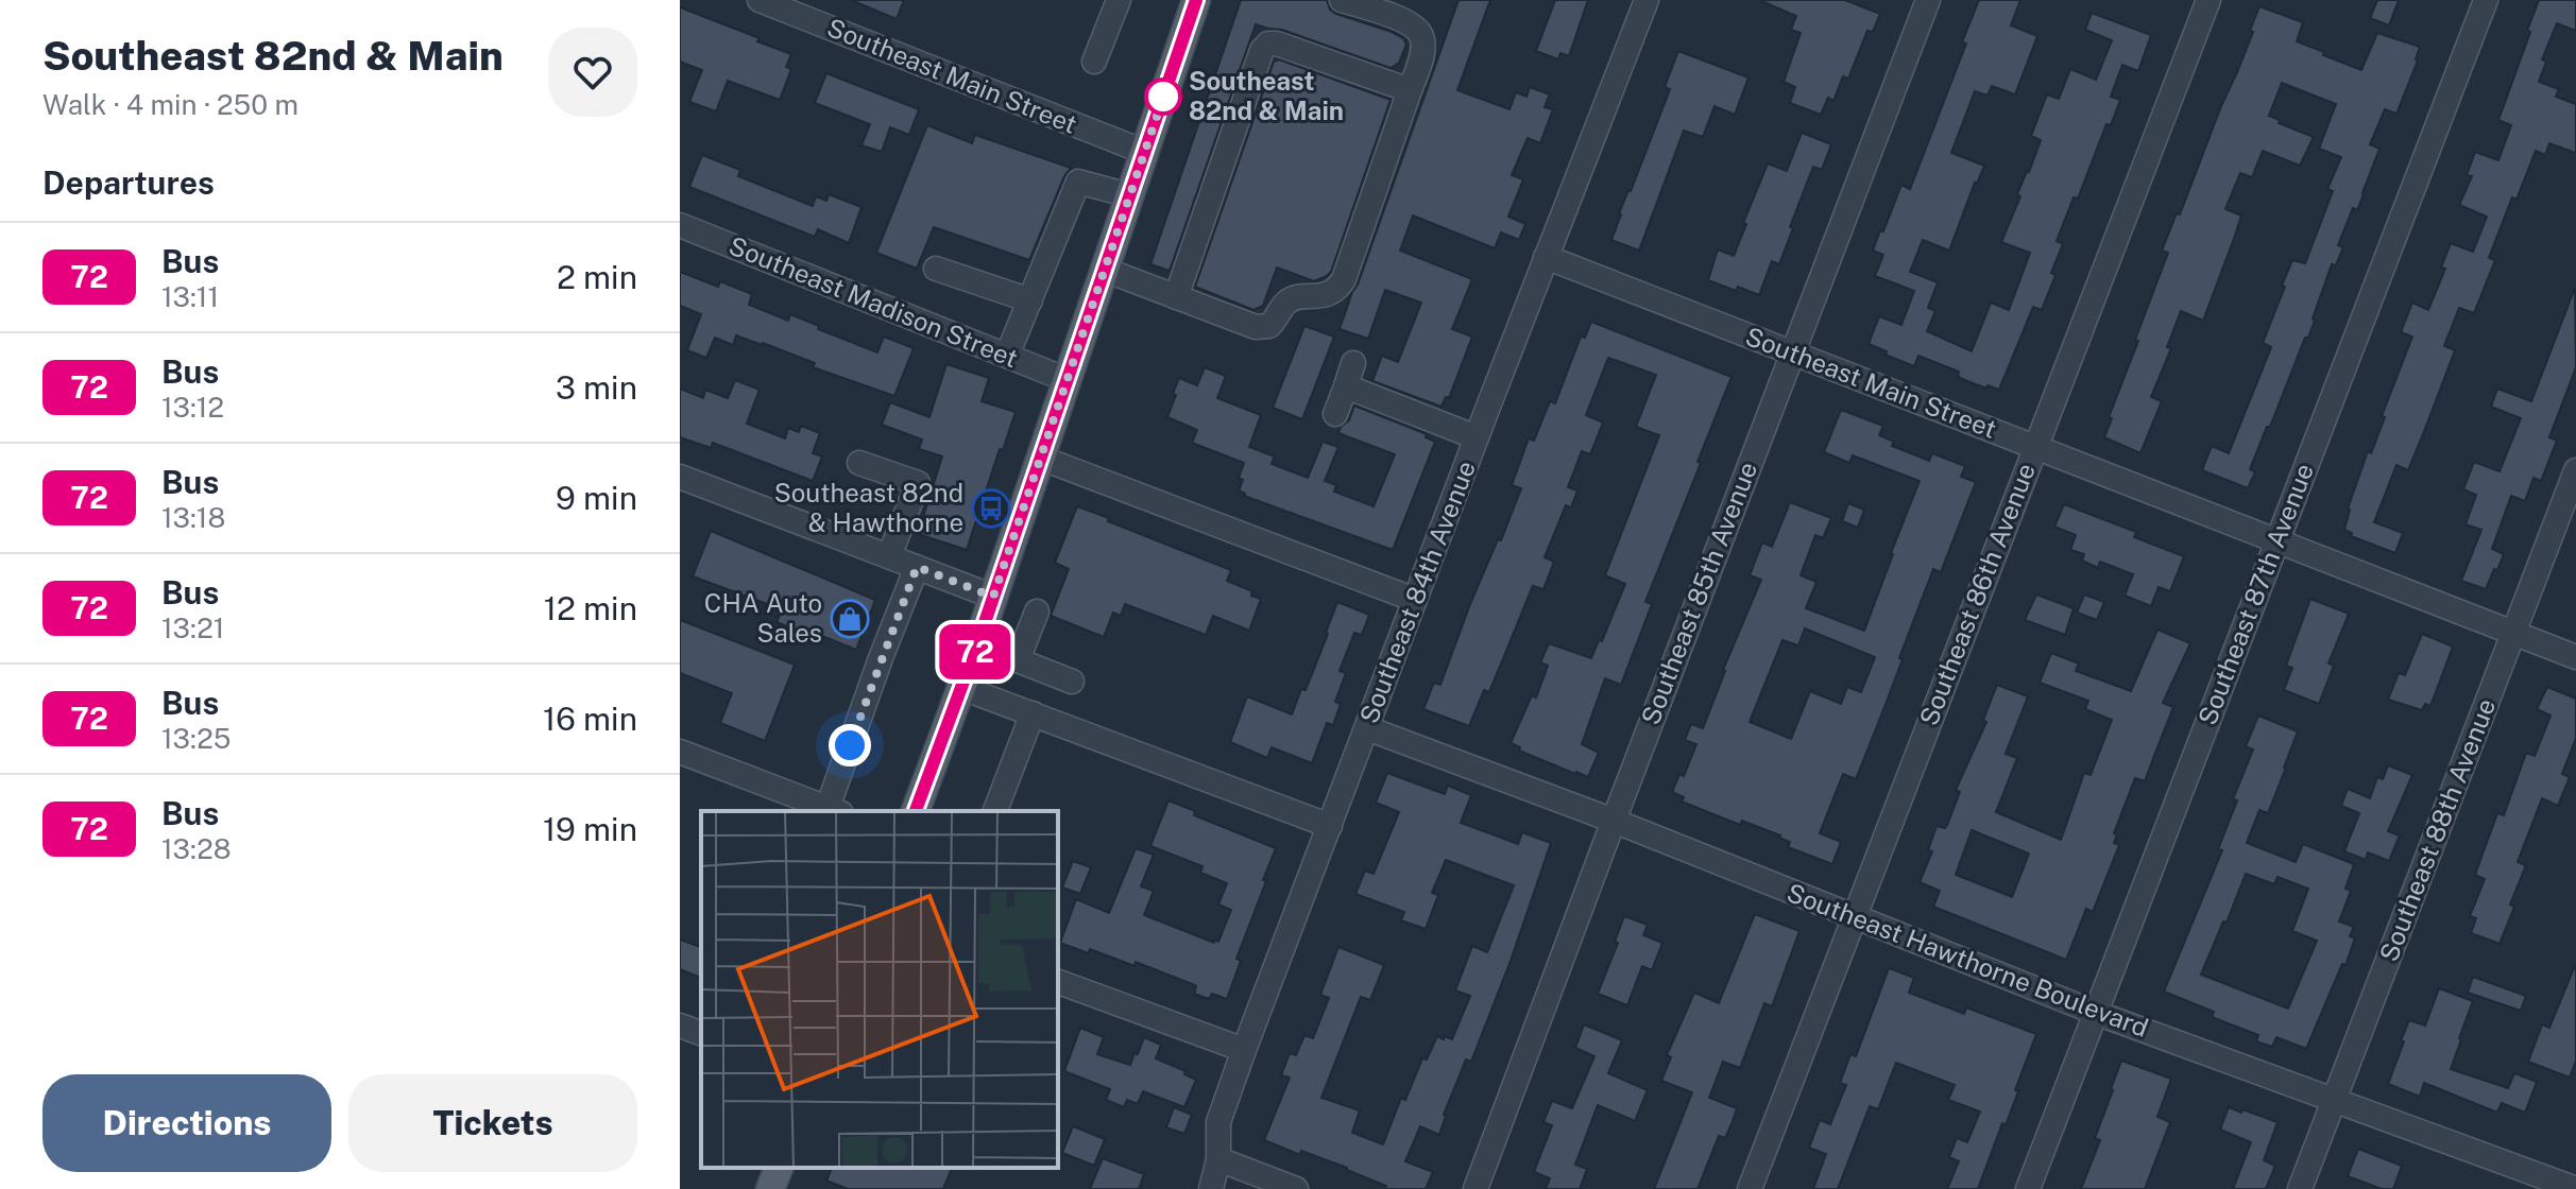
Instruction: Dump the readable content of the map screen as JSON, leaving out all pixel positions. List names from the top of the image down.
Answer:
{
  "streets": {
    "street": [
      "Southeast Main Street",
      "Southeast Madison Street",
      "Southeast 84th Avenue",
      "Southeast 85th Avenue",
      "Southeast 86th Avenue",
      "Southeast 87th Avenue",
      "Southeast 88th Avenue",
      "Southeast Hawthorne Boulevard"
    ]
  },
  "crossings": [
    ["Southeast Main Street", "Southeast 84th Avenue"],
    ["Southeast Main Street", "Southeast 85th Avenue"],
    ["Southeast Main Street", "Southeast 86th Avenue"],
    ["Southeast Main Street", "Southeast 87th Avenue"],
    ["Southeast Main Street", "Southeast 88th Avenue"],
    ["Southeast 84th Avenue", "Southeast Hawthorne Boulevard"],
    ["Southeast 85th Avenue", "Southeast Hawthorne Boulevard"],
    ["Southeast 86th Avenue", "Southeast Hawthorne Boulevard"],
    ["Southeast 87th Avenue", "Southeast Hawthorne Boulevard"],
    ["Southeast 88th Avenue", "Southeast Hawthorne Boulevard"]
  ],
  "places": {
    "other": ["Southeast 82nd & Main"],
    "bus stop": ["Southeast 82nd & Hawthorne"],
    "shop": ["CHA Auto Sales"]
  },
  "lines": ["bus line 72"],
  "page": {
    "heading": [
      ["Southeast 82nd & Main", "Walk · 4 min · 250 m"],
      "Departures"
    ],
    "on_map": "72",
    "list": [
      {
        "mark": "72",
        "name": "Bus",
        "note": "13:11",
        "value": "2 min"
      },
      {
        "mark": "72",
        "name": "Bus",
        "note": "13:12",
        "value": "3 min"
      },
      {
        "mark": "72",
        "name": "Bus",
        "note": "13:18",
        "value": "9 min"
      },
      {
        "mark": "72",
        "name": "Bus",
        "note": "13:21",
        "value": "12 min"
      },
      {
        "mark": "72",
        "name": "Bus",
        "note": "13:25",
        "value": "16 min"
      },
      {
        "mark": "72",
        "name": "Bus",
        "note": "13:28",
        "value": "19 min"
      }
    ],
    "buttons": ["Directions", "Tickets"]
  }
}
